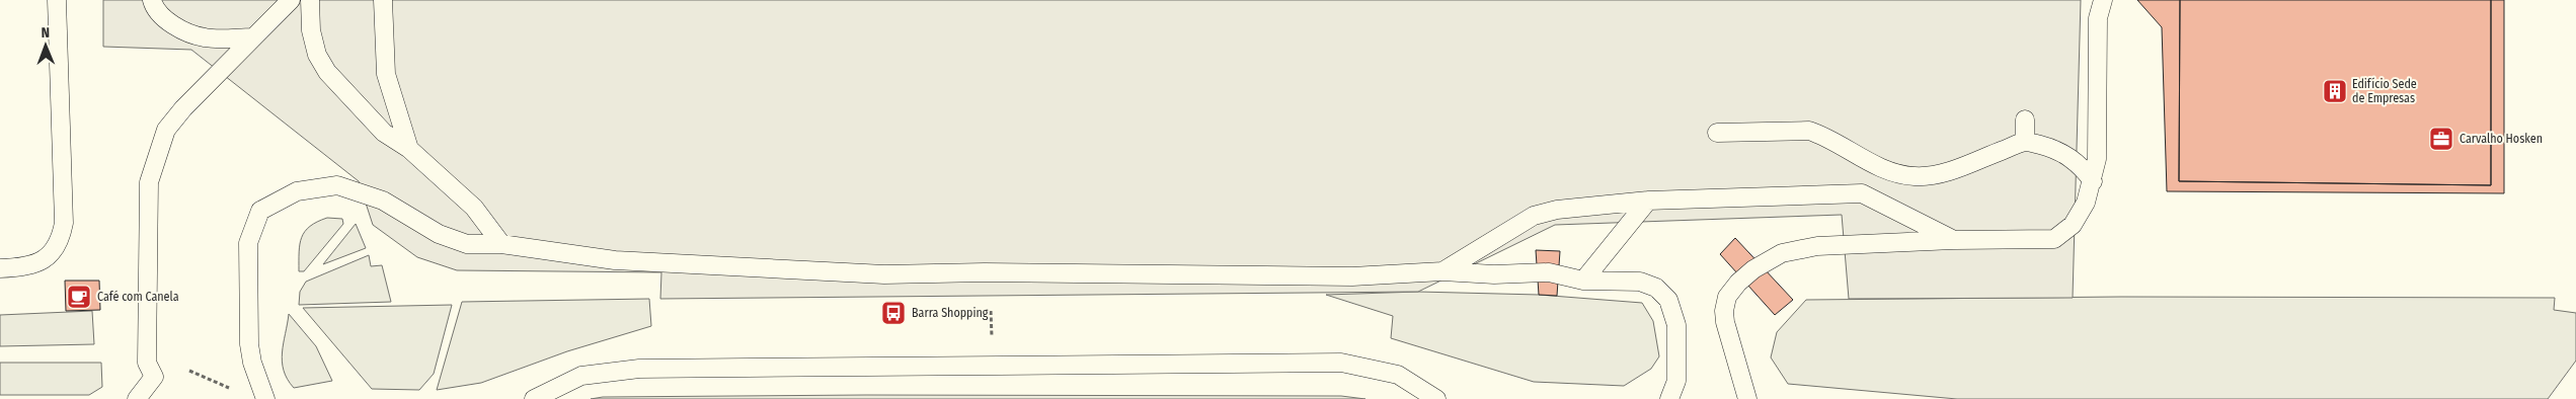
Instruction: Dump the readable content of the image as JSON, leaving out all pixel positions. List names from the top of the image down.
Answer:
{
  "places": {
    "building": ["Edifício Sede de Empresas"],
    "office": ["Carvalho Hosken"],
    "cafe": ["Café com Canela"],
    "bus stop": ["Barra Shopping"]
  },
  "north": "top"
}
